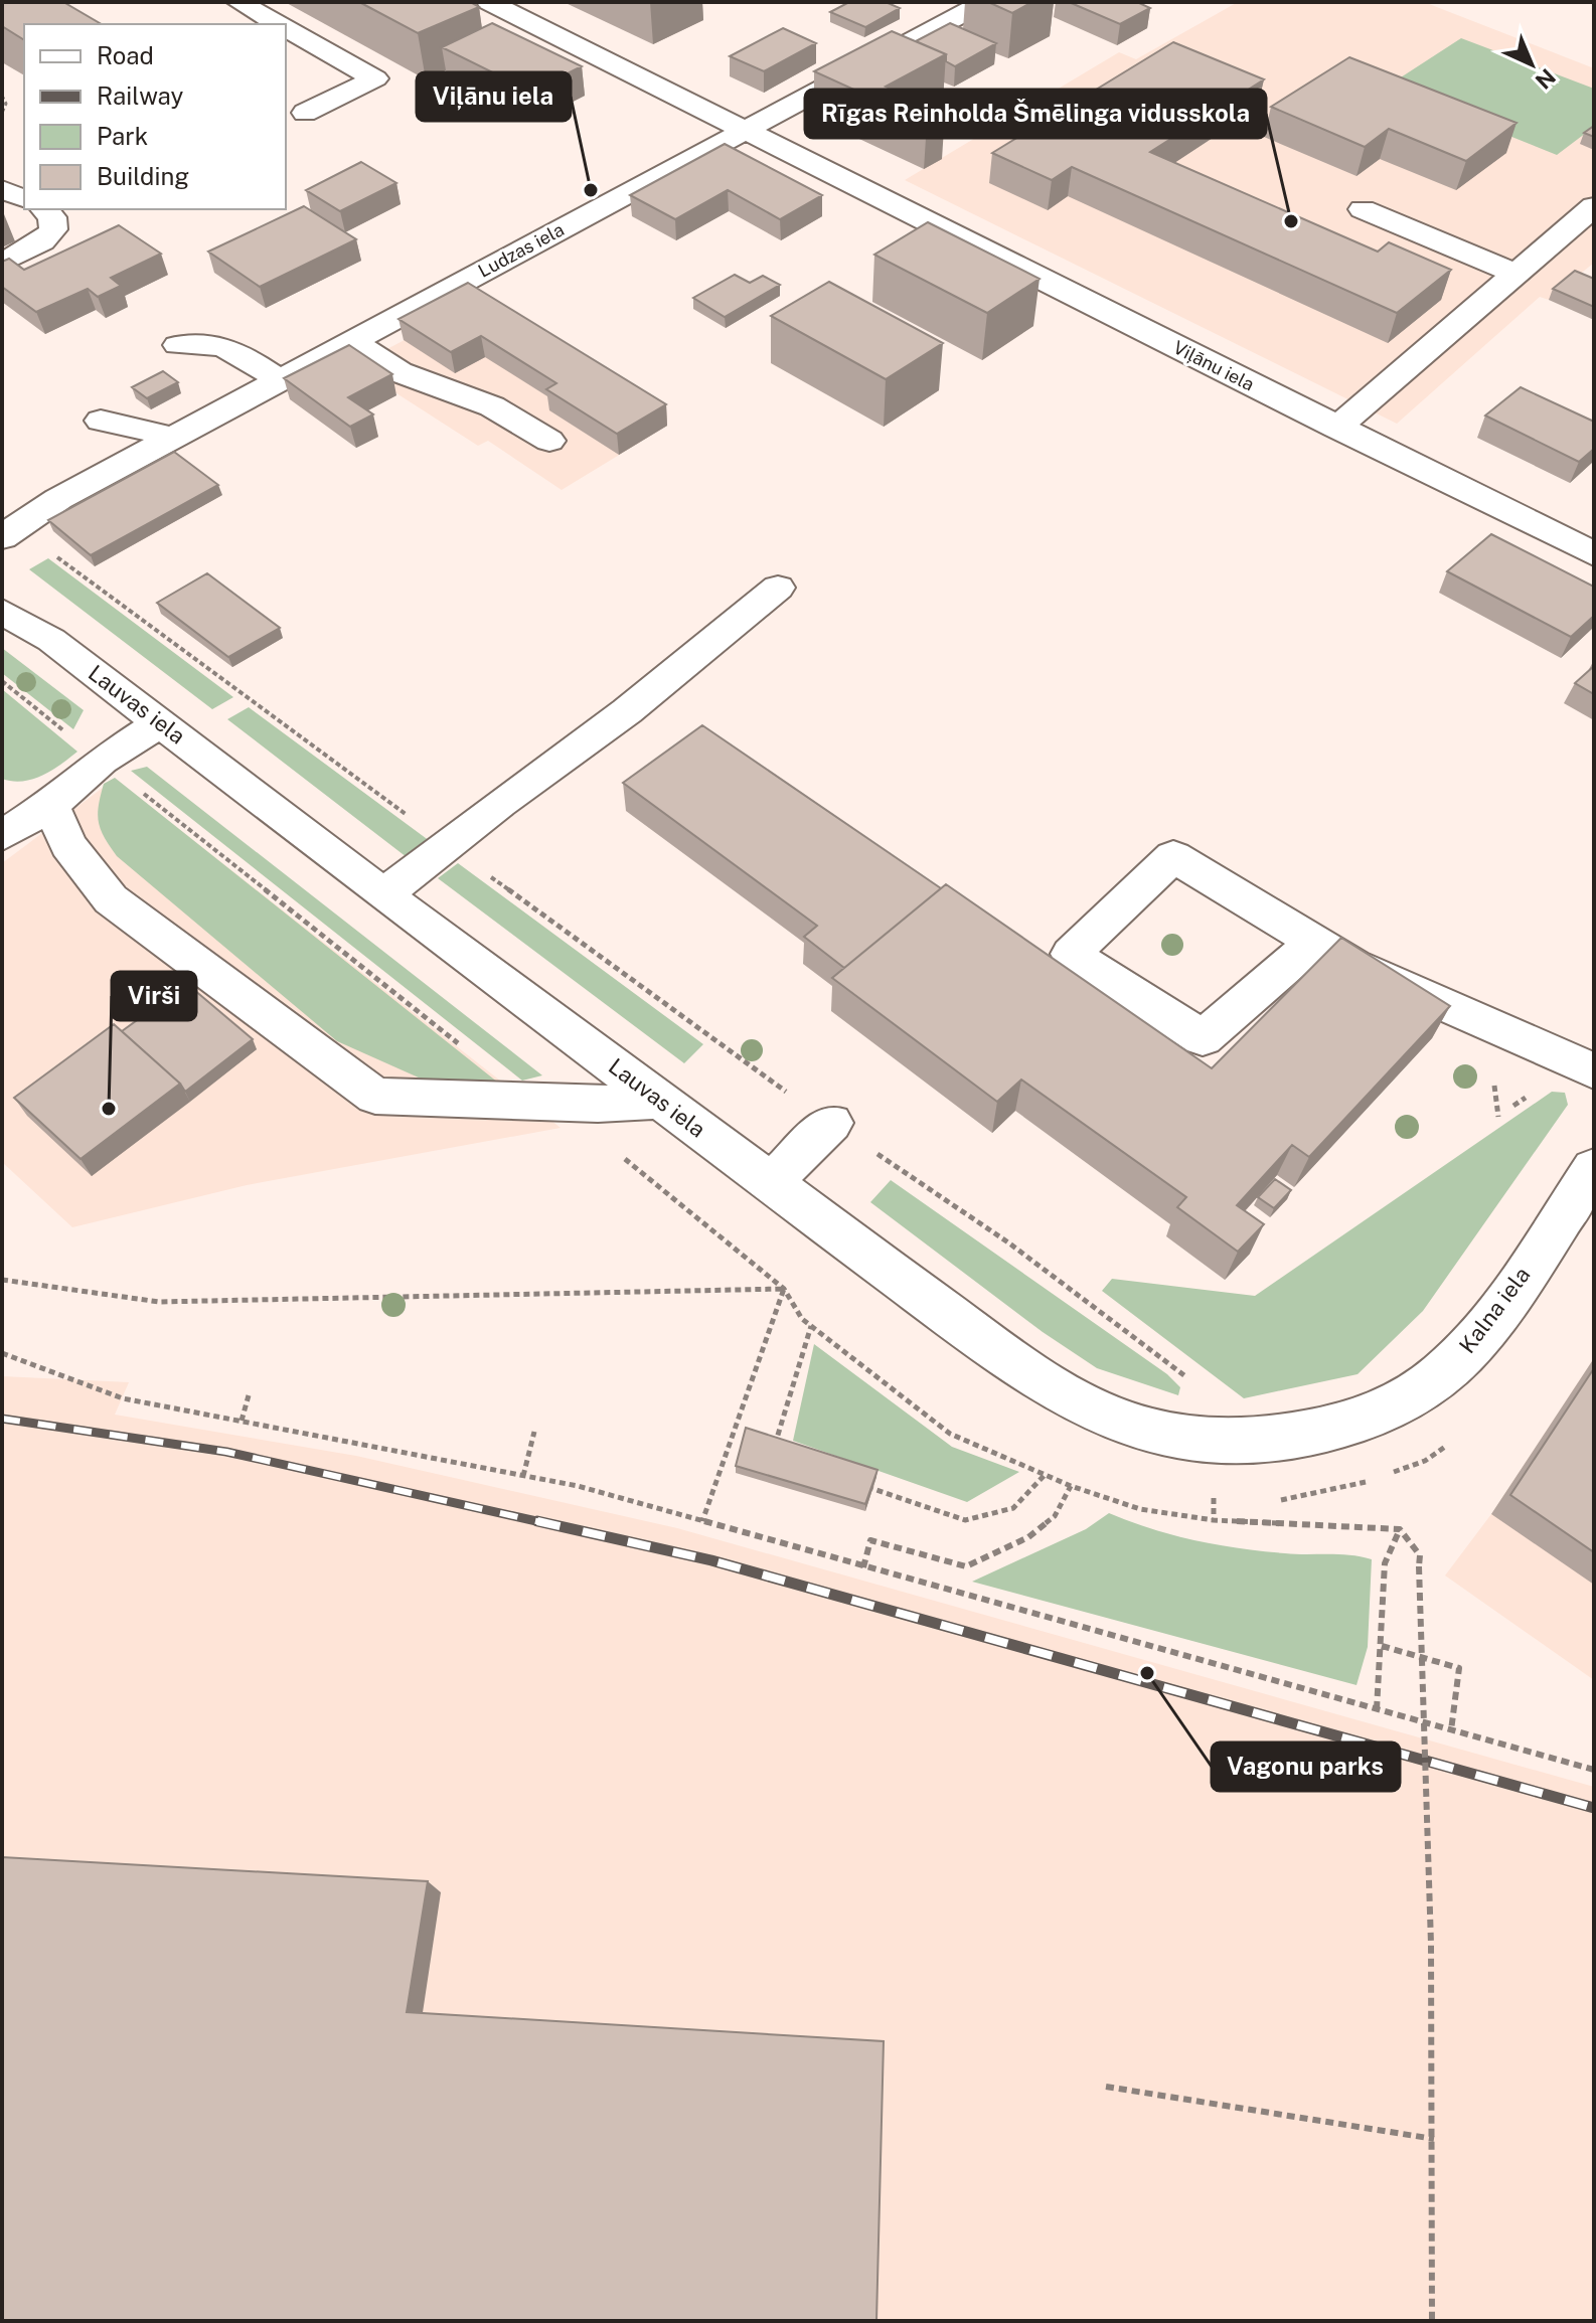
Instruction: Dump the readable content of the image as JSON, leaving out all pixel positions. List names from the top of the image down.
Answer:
{
  "streets": {
    "street": [
      "Ludzas iela",
      "Viļānu iela",
      "Lauvas iela",
      "Kalna iela"
    ]
  },
  "crossings": [
    ["Ludzas iela", "Viļānu iela"],
    ["Lauvas iela", "Kalna iela"]
  ],
  "places": [
    "Viļānu iela",
    "Rīgas Reinholda Šmēlinga vidusskola",
    "Virši",
    "Vagonu parks"
  ],
  "legend": [
    "Road",
    "Railway",
    "Park",
    "Building"
  ],
  "north": "bottom right"
}
